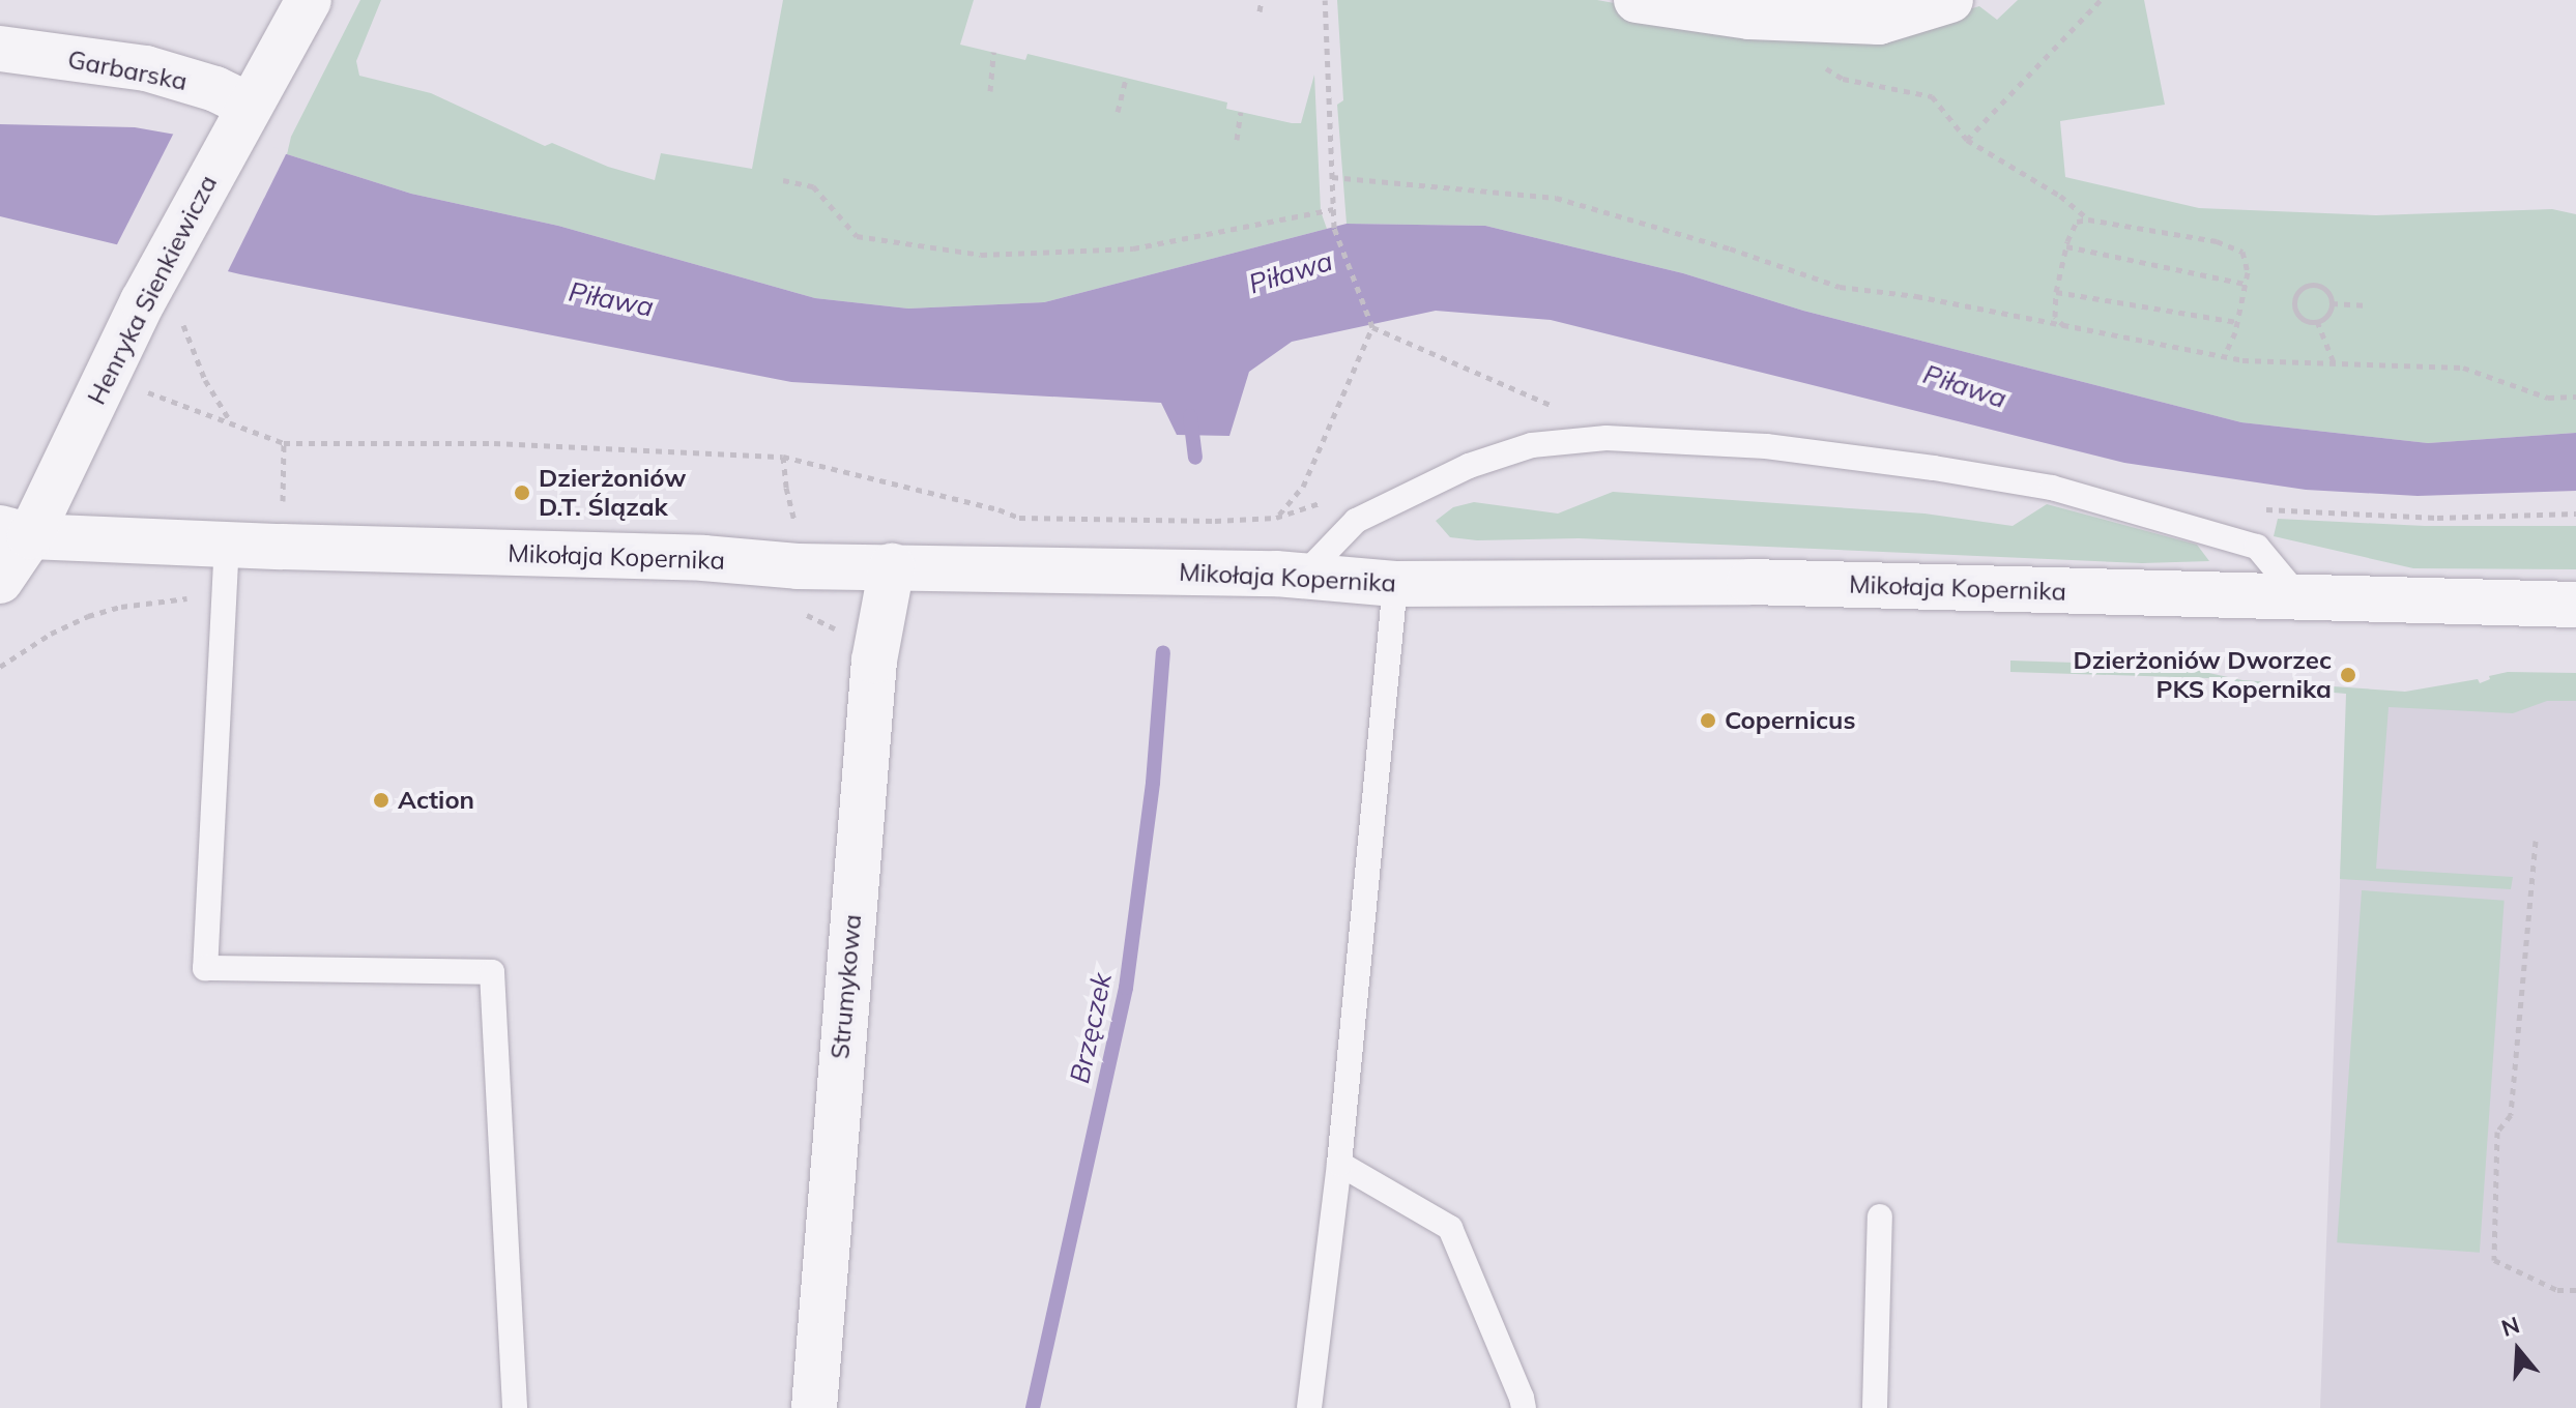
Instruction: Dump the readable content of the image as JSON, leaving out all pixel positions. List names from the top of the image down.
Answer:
{
  "streets": {
    "street": [
      "Garbarska",
      "Henryka Sienkiewicza",
      "Mikołaja Kopernika",
      "Strumykowa"
    ]
  },
  "crossings": [
    ["Garbarska", "Henryka Sienkiewicza"],
    ["Henryka Sienkiewicza", "Mikołaja Kopernika"],
    ["Mikołaja Kopernika", "Strumykowa"]
  ],
  "water": ["Piława", "Brzęczek"],
  "places": [
    "Dzierżoniów D.T. Ślązak",
    "Dzierżoniów Dworzec PKS Kopernika",
    "Copernicus",
    "Action"
  ],
  "north": "top"
}
